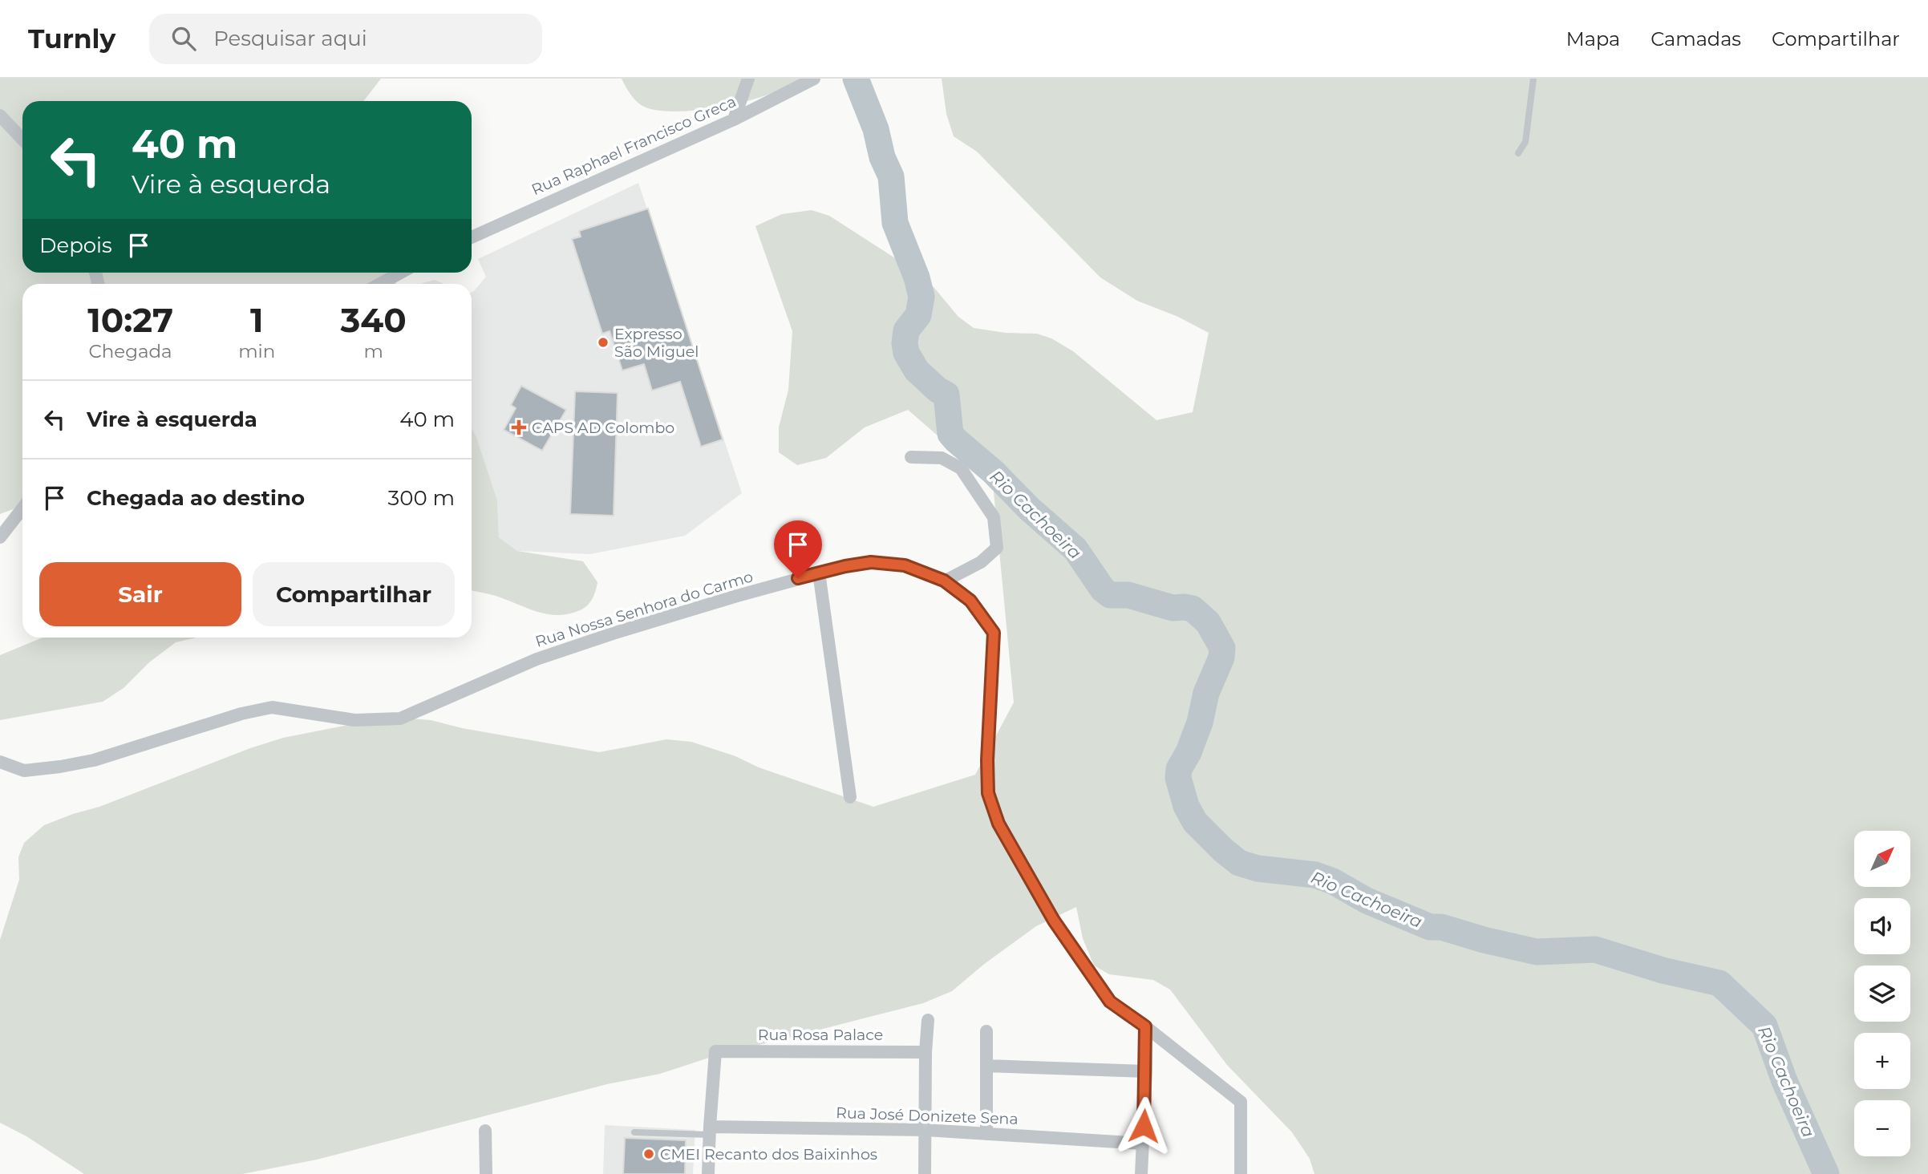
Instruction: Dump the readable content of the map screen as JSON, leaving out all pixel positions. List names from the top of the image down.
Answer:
{
  "streets": {
    "street": [
      "Rua Raphael Francisco Greca",
      "Rua Nossa Senhora do Carmo",
      "Rua Rosa Palace",
      "Rua José Donizete Sena"
    ]
  },
  "crossings": [
    ["Rua Rosa Palace", "Rua José Donizete Sena"]
  ],
  "water": ["Rio Cachoeira"],
  "places": {
    "other": ["Expresso São Miguel", "CMEI Recanto dos Baixinhos"],
    "health": ["CAPS AD Colombo"]
  },
  "north": "top right",
  "page": {
    "header": "Turnly",
    "search": "Pesquisar aqui",
    "nav": ["Mapa", "Camadas", "Compartilhar"],
    "turn": ["40 m", "Vire à esquerda"],
    "then": "Depois",
    "eta": [
      "10:27",
      "Chegada",
      "1",
      "min",
      "340",
      "m"
    ],
    "list": [
      {
        "name": "Vire à esquerda",
        "value": "40 m"
      },
      {
        "name": "Chegada ao destino",
        "value": "300 m"
      }
    ],
    "buttons": ["Sair", "Compartilhar"],
    "map_buttons": ["+", "−"]
  }
}
